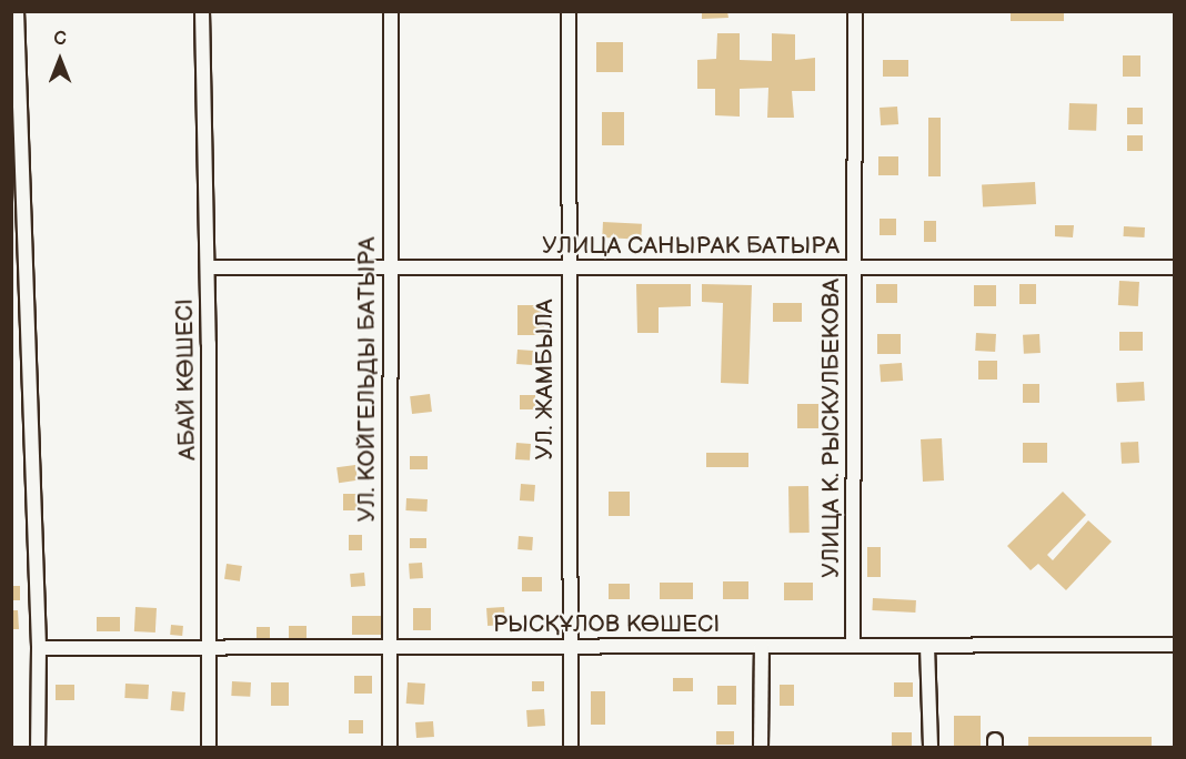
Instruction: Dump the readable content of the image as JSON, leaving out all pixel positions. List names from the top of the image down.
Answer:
{
  "streets": {
    "street": [
      "УЛИЦА САНЫРАК БАТЫРА",
      "АБАЙ КӨШЕСІ",
      "УЛ. КОЙГЕЛЬДЫ БАТЫРА",
      "УЛ. ЖАМБЫЛА",
      "УЛИЦА К. РЫСКУЛБЕКОВА",
      "РЫСҚҰЛОВ КӨШЕСІ"
    ]
  },
  "crossings": [
    ["УЛИЦА САНЫРАК БАТЫРА", "АБАЙ КӨШЕСІ"],
    ["УЛИЦА САНЫРАК БАТЫРА", "УЛ. КОЙГЕЛЬДЫ БАТЫРА"],
    ["УЛИЦА САНЫРАК БАТЫРА", "УЛ. ЖАМБЫЛА"],
    ["УЛИЦА САНЫРАК БАТЫРА", "УЛИЦА К. РЫСКУЛБЕКОВА"],
    ["АБАЙ КӨШЕСІ", "РЫСҚҰЛОВ КӨШЕСІ"],
    ["УЛ. КОЙГЕЛЬДЫ БАТЫРА", "РЫСҚҰЛОВ КӨШЕСІ"],
    ["УЛ. ЖАМБЫЛА", "РЫСҚҰЛОВ КӨШЕСІ"],
    ["УЛИЦА К. РЫСКУЛБЕКОВА", "РЫСҚҰЛОВ КӨШЕСІ"]
  ],
  "north": "top"
}
